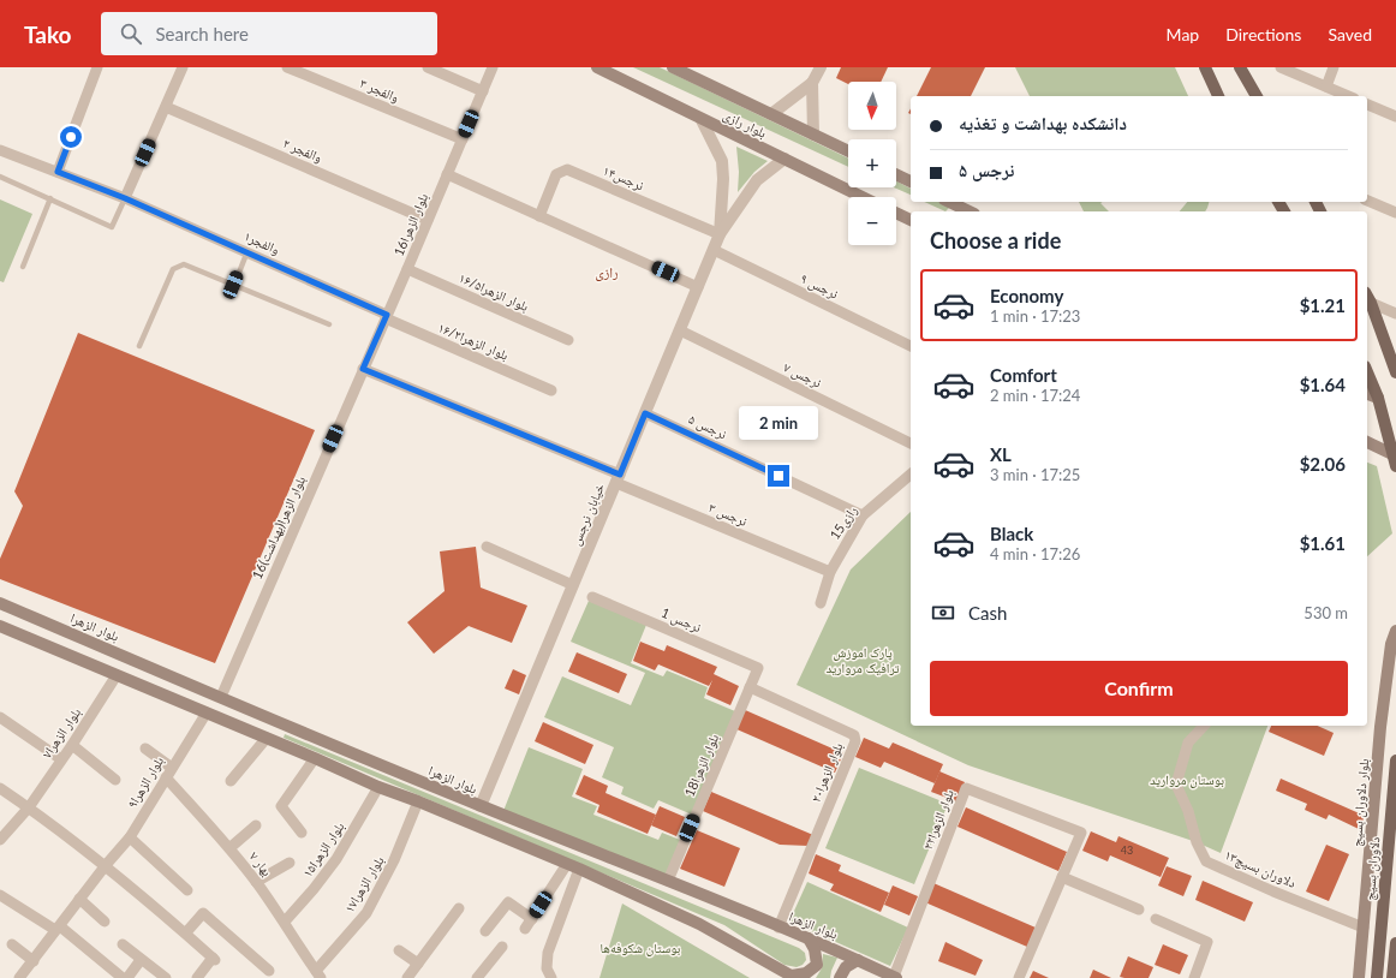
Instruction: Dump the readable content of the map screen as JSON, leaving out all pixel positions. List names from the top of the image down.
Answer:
{
  "streets": {
    "main road": [
      "بلوار رازی",
      "بلوار الزهرا",
      "بلوار دلاوران بسیج",
      "دلاوران بسیج"
    ],
    "street": [
      "والفجر ۳",
      "والفجر ۲",
      "نرجس۱۴",
      "16بلوار الزهرا",
      "والفجر۱",
      "نرجس ۹",
      "بلوار الزهرا۱۶/۵",
      "بلوار الزهرا۱۶/۳",
      "نرجس ۷",
      "نرجس ۵",
      "خیابان نرجس",
      "نرجس ۳",
      "15رازی",
      "16بلوار الزهرا(بهداشت)",
      "1 نرجس",
      "بلوار الزهرا۷",
      "18بلوار الزهرا",
      "بلوار الزهرا۲۰",
      "بلوار الزهرا۹",
      "بلوار الزهرا۲۲",
      "بلوار الزهرا۱۵",
      "بهار ۷",
      "دلاوران بسیج۱۳",
      "بلوار الزهرا۱۷"
    ]
  },
  "crossings": [
    ["والفجر ۳", "16بلوار الزهرا"],
    ["والفجر ۲", "16بلوار الزهرا"],
    ["نرجس۱۴", "خیابان نرجس"],
    ["16بلوار الزهرا", "والفجر۱"],
    ["16بلوار الزهرا", "بلوار الزهرا۱۶/۵"],
    ["16بلوار الزهرا", "بلوار الزهرا۱۶/۳"],
    ["16بلوار الزهرا", "نرجس ۳"],
    ["16بلوار الزهرا", "16بلوار الزهرا(بهداشت)"],
    ["والفجر۱", "بلوار الزهرا۱۶/۳"],
    ["نرجس ۹", "خیابان نرجس"],
    ["نرجس ۷", "خیابان نرجس"],
    ["نرجس ۵", "خیابان نرجس"],
    ["نرجس ۵", "15رازی"],
    ["خیابان نرجس", "نرجس ۳"],
    ["خیابان نرجس", "بلوار الزهرا"],
    ["نرجس ۳", "15رازی"],
    ["نرجس ۳", "16بلوار الزهرا(بهداشت)"],
    ["16بلوار الزهرا(بهداشت)", "بلوار الزهرا"],
    ["1 نرجس", "18بلوار الزهرا"],
    ["بلوار الزهرا", "18بلوار الزهرا"],
    ["بلوار الزهرا", "بلوار الزهرا۲۰"],
    ["بلوار الزهرا", "بلوار الزهرا۲۲"],
    ["18بلوار الزهرا", "بلوار الزهرا۲۰"],
    ["بلوار الزهرا۹", "بهار ۷"],
    ["بلوار دلاوران بسیج", "دلاوران بسیج۱۳"],
    ["بلوار الزهرا۱۵", "بهار ۷"],
    ["بهار ۷", "بلوار الزهرا۱۷"]
  ],
  "districts": ["رازی"],
  "parks": ["پارک اموزش ترافیک مروارید", "بوستان مروارید", "بوستان شکوفه‌ها"],
  "house_numbers": ["43"],
  "north": "bottom",
  "page": {
    "header": "Tako",
    "search": "Search here",
    "nav": ["Map", "Directions", "Saved"],
    "map_buttons": ["+", "−"],
    "banner": ["دانشکده بهداشت و تغذیه", "نرجس ۵"],
    "heading": "Choose a ride",
    "list": [
      {
        "name": "Economy",
        "note": "1 min · 17:23",
        "value": "$1.21"
      },
      {
        "name": "Comfort",
        "note": "2 min · 17:24",
        "value": "$1.64"
      },
      {
        "name": "XL",
        "note": "3 min · 17:25",
        "value": "$2.06"
      },
      {
        "name": "Black",
        "note": "4 min · 17:26",
        "value": "$1.61"
      }
    ],
    "bubble": "2 min",
    "pay": ["Cash", "530 m"],
    "buttons": "Confirm"
  }
}
